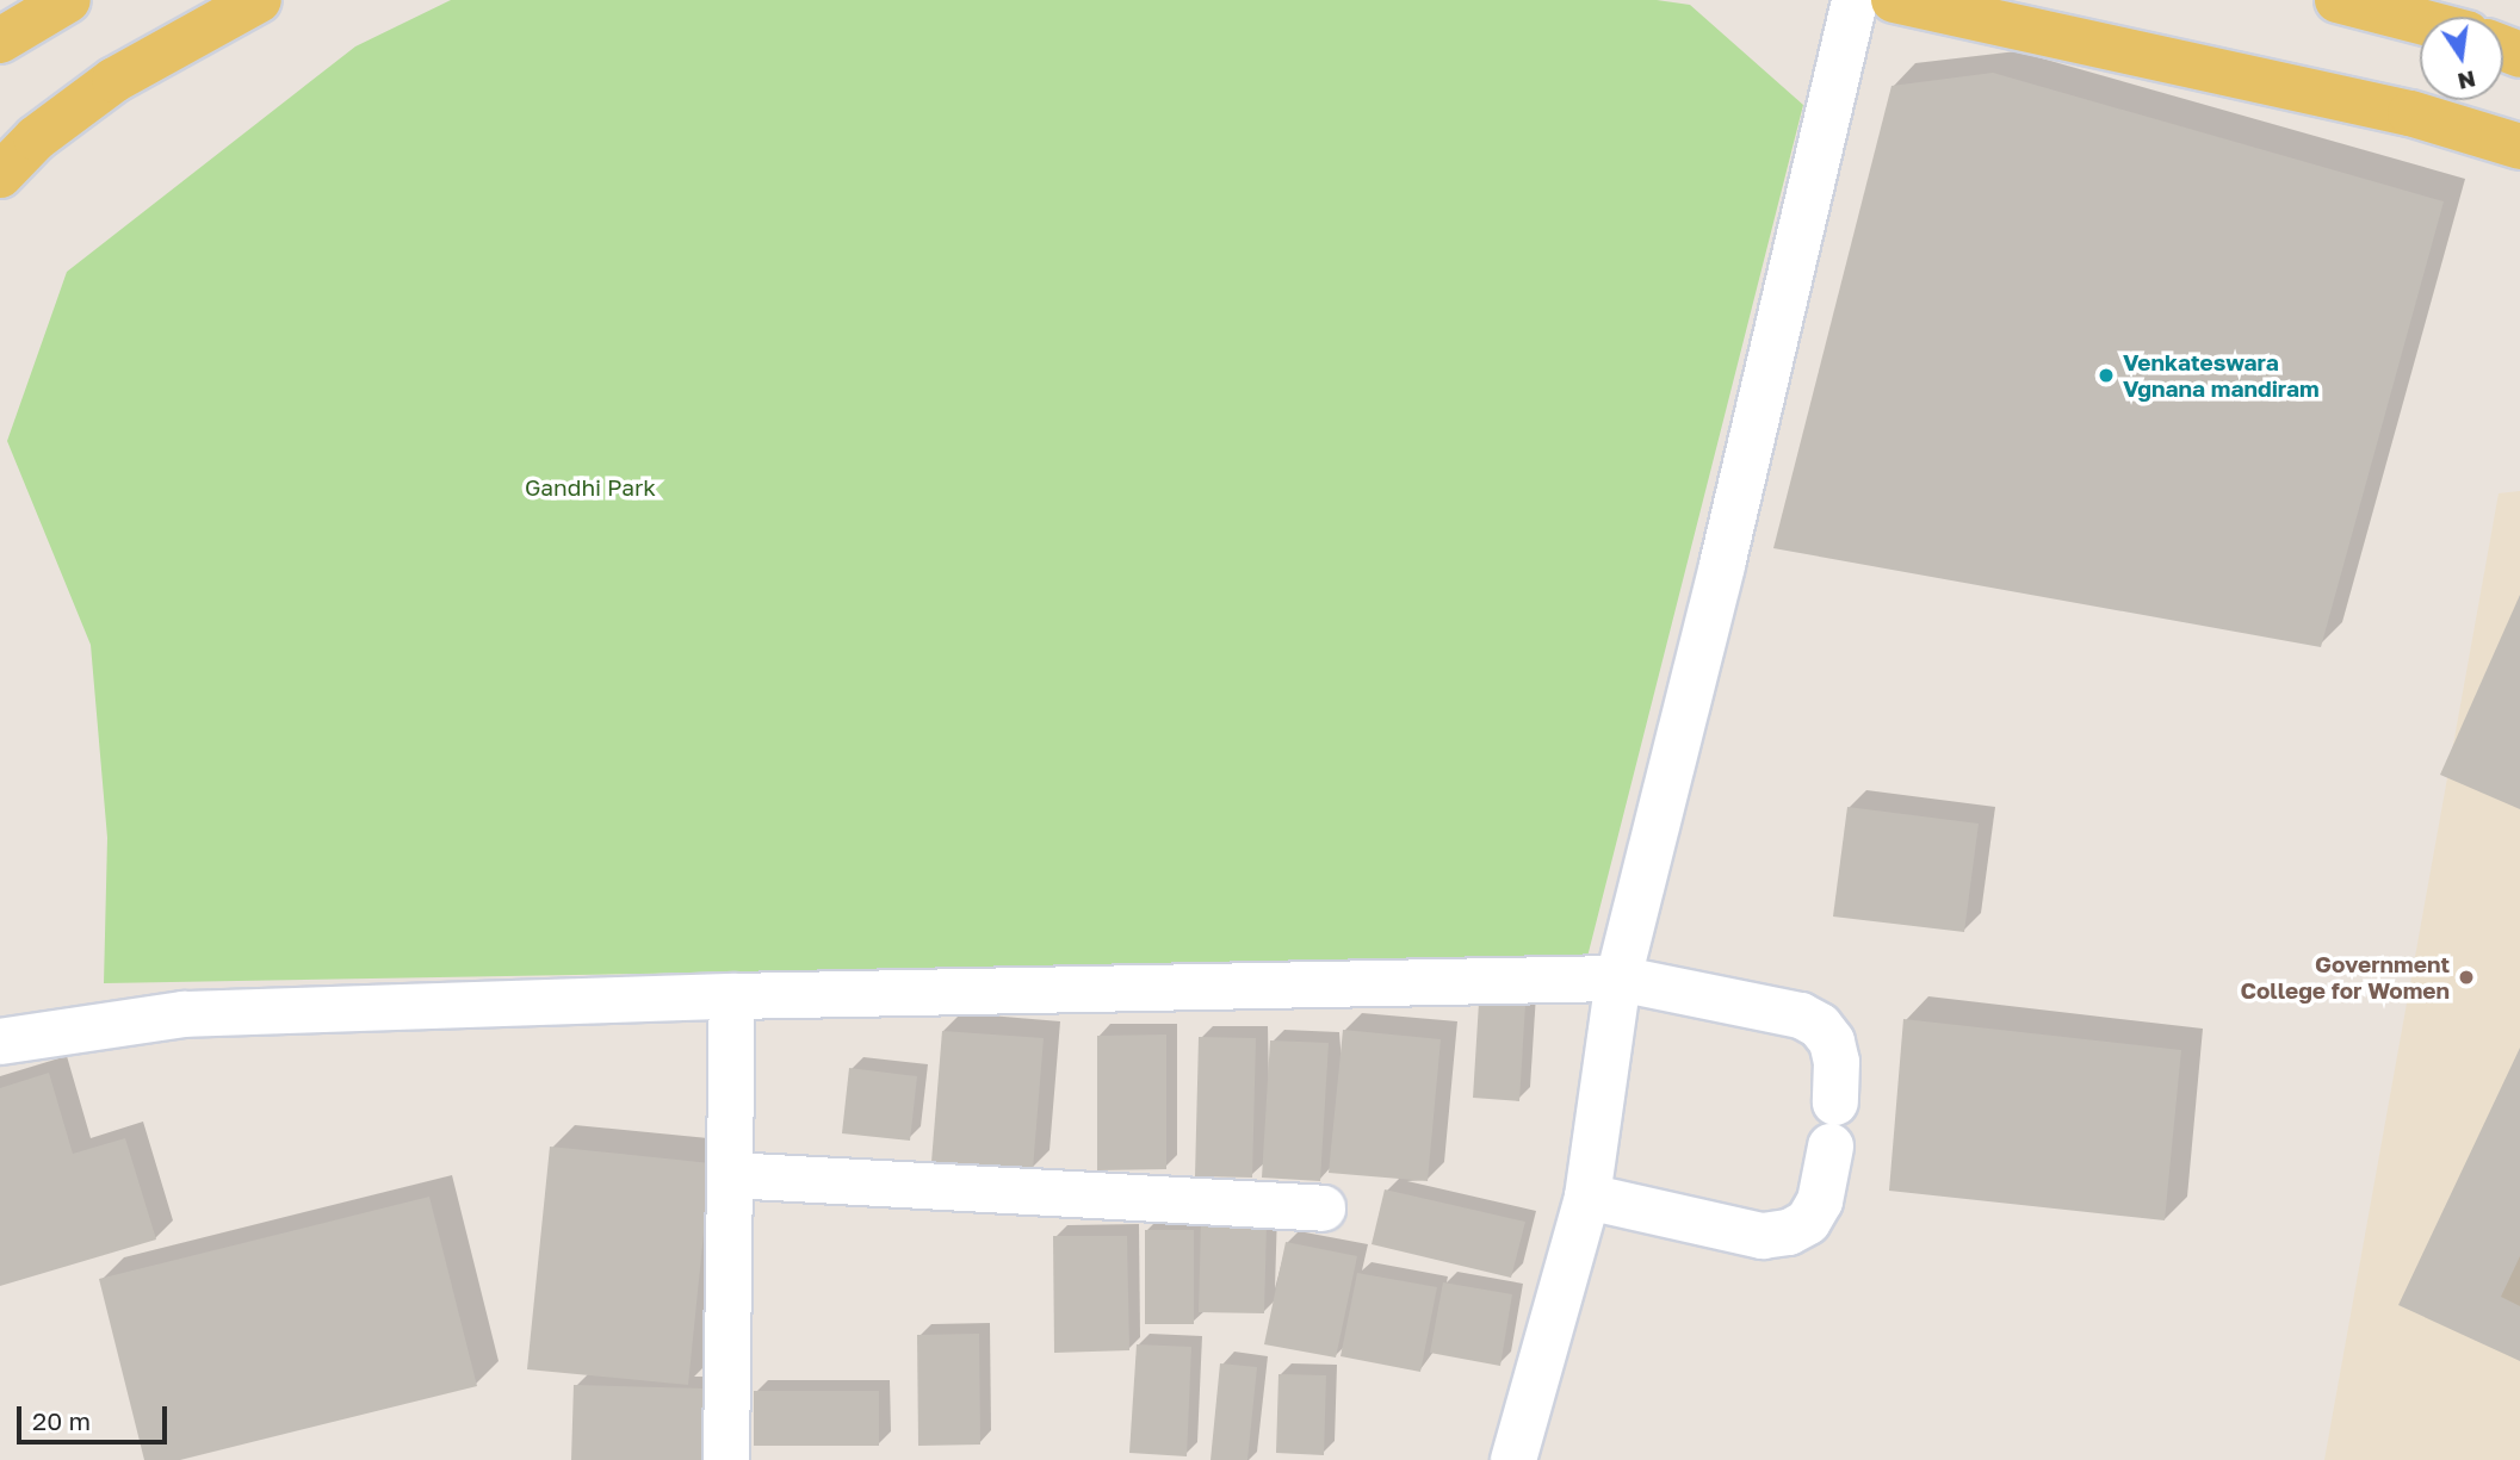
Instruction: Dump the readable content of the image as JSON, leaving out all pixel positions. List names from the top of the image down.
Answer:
{
  "parks": ["Gandhi Park"],
  "places": ["Venkateswara Vgnana mandiram", "Government College for Women"],
  "scale_bar": "20 m",
  "north": "bottom"
}
